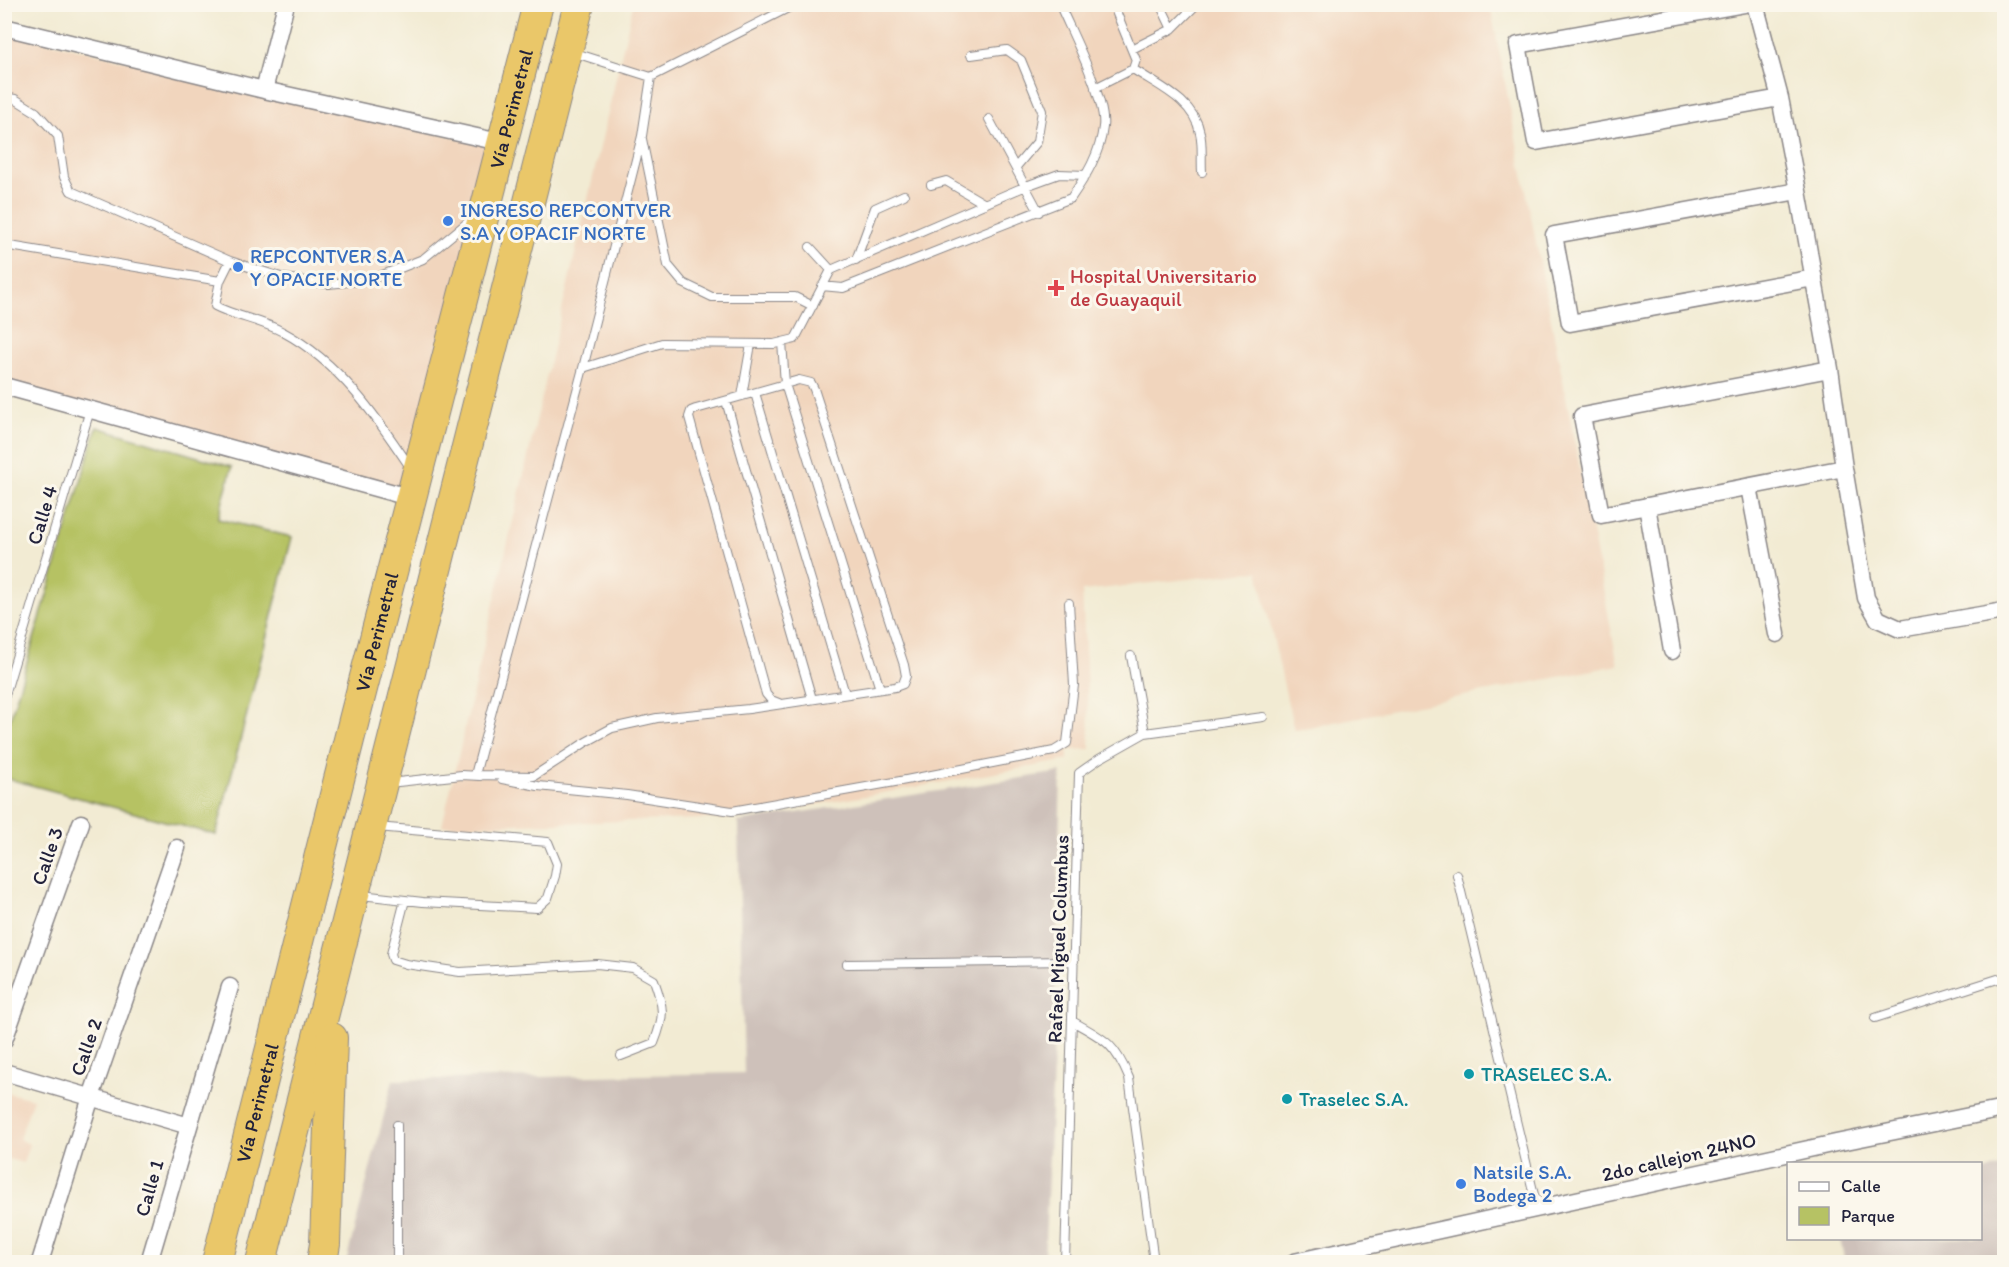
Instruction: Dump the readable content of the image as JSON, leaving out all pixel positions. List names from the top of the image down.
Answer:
{
  "streets": {
    "highway": ["Vía Perimetral"],
    "street": [
      "Calle 3",
      "Calle 2",
      "2do callejon 24NO",
      "Calle 1"
    ],
    "lane": ["Calle 4", "Rafael Miguel Columbus"]
  },
  "places": {
    "other": [
      "INGRESO REPCONTVER S.A Y OPACIF NORTE",
      "REPCONTVER S.A Y OPACIF NORTE",
      "TRASELEC S.A.",
      "Traselec S.A.",
      "Natsile S.A. Bodega 2"
    ],
    "health": ["Hospital Universitario de Guayaquil"]
  },
  "legend": ["Calle", "Parque"]
}
